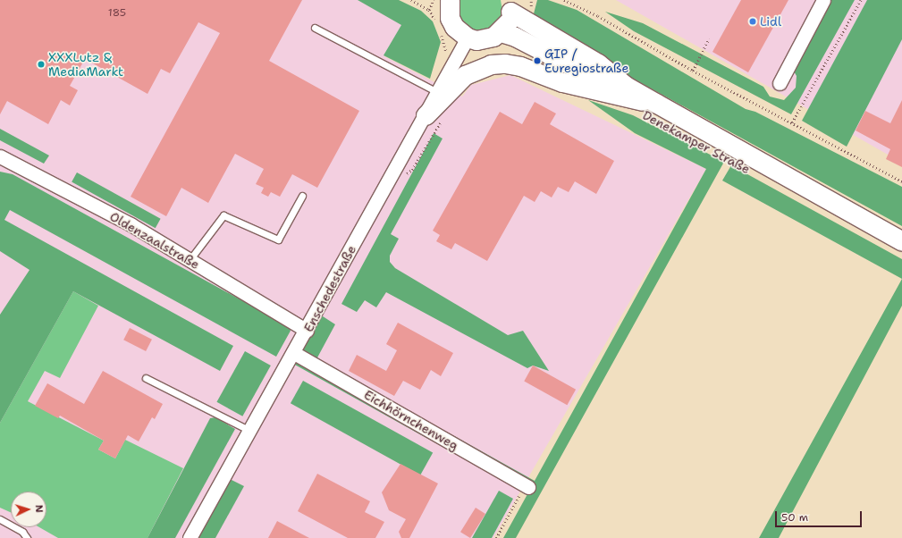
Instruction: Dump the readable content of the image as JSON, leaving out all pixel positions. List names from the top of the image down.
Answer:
{
  "streets": {
    "street": [
      "Denekamper Straße",
      "Oldenzaalstraße",
      "Enschedestraße",
      "Eichhörnchenweg"
    ]
  },
  "crossings": [
    ["Oldenzaalstraße", "Enschedestraße"],
    ["Enschedestraße", "Eichhörnchenweg"]
  ],
  "places": ["Lidl", "GIP / Euregiostraße", "XXXLutz & MediaMarkt"],
  "house_numbers": ["185"],
  "scale_bar": "50 m",
  "north": "right"
}
